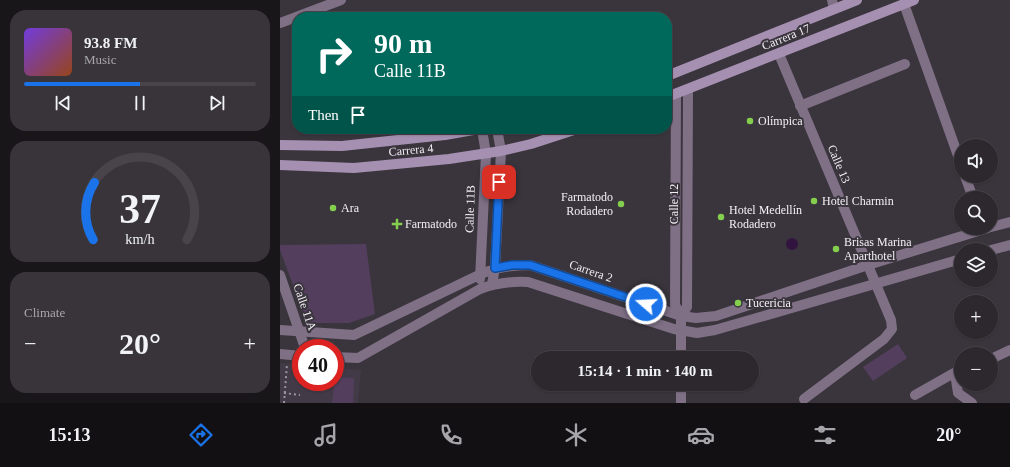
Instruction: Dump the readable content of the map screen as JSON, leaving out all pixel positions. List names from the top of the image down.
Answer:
{
  "streets": {
    "main road": ["Carrera 17", "Carrera 4"],
    "street": [
      "Calle 13",
      "Calle 12",
      "Calle 11B",
      "Carrera 2",
      "Calle 11A"
    ]
  },
  "crossings": [
    ["Carrera 17", "Calle 13"],
    ["Carrera 17", "Calle 12"],
    ["Carrera 4", "Calle 11B"],
    ["Calle 13", "Carrera 2"],
    ["Calle 12", "Carrera 2"],
    ["Calle 11B", "Carrera 2"],
    ["Carrera 2", "Calle 11A"]
  ],
  "places": {
    "other": [
      "Olímpica",
      "Hotel Charmin",
      "Farmatodo Rodadero",
      "Ara",
      "Hotel Medellín Rodadero",
      "Brisas Marina Aparthotel",
      "Tucericia"
    ],
    "health": ["Farmatodo"]
  },
  "page": {
    "turn": ["90 m", "Calle 11B"],
    "song": ["93.8 FM", "Music"],
    "then": "Then",
    "map_buttons": ["+", "−"],
    "tile": "Climate",
    "heat": ["−", "20°", "+"],
    "limit": "40",
    "trip": "15:14 · 1 min · 140 m",
    "tabs": ["15:13", "20°"],
    "gauge": ["37", "km/h"]
  }
}
